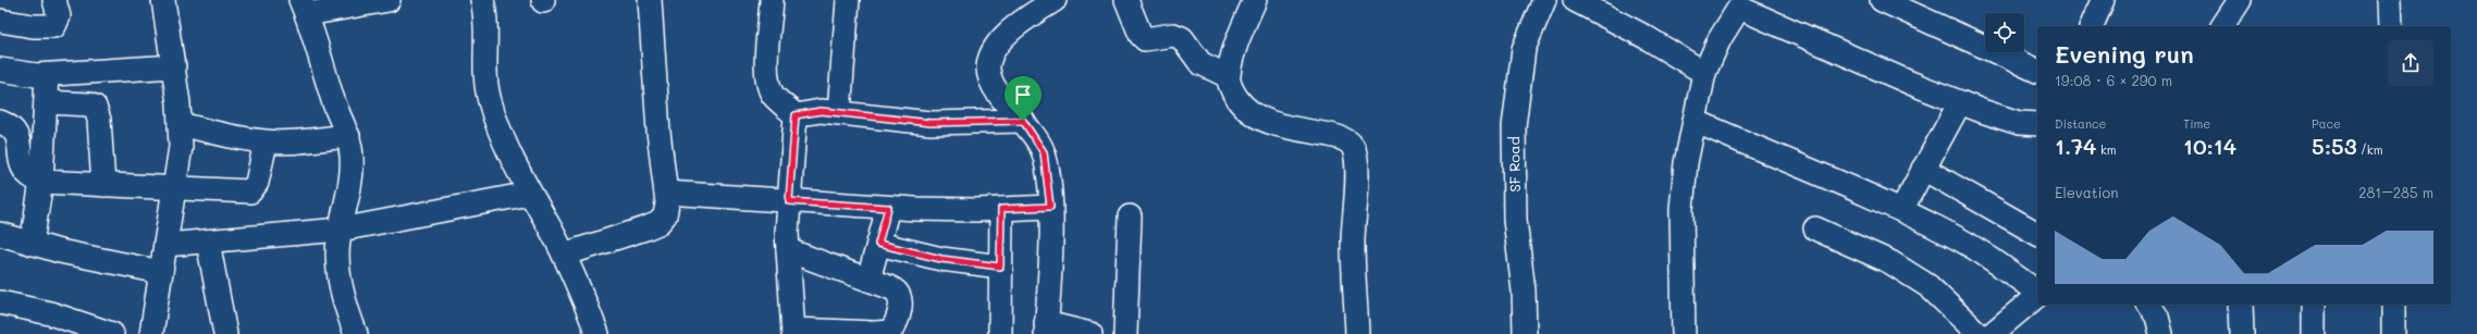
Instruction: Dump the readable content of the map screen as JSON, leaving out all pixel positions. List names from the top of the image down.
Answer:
{
  "streets": {
    "street": ["SF Road"]
  },
  "page": {
    "heading": ["Evening run", "19:08 · 6 × 290 m"],
    "stats": [
      ["Distance", "1.74 km"],
      ["Time", "10:14"],
      ["Pace", "5:53 /km"]
    ],
    "chart": ["Elevation", "281–285 m"]
  }
}
